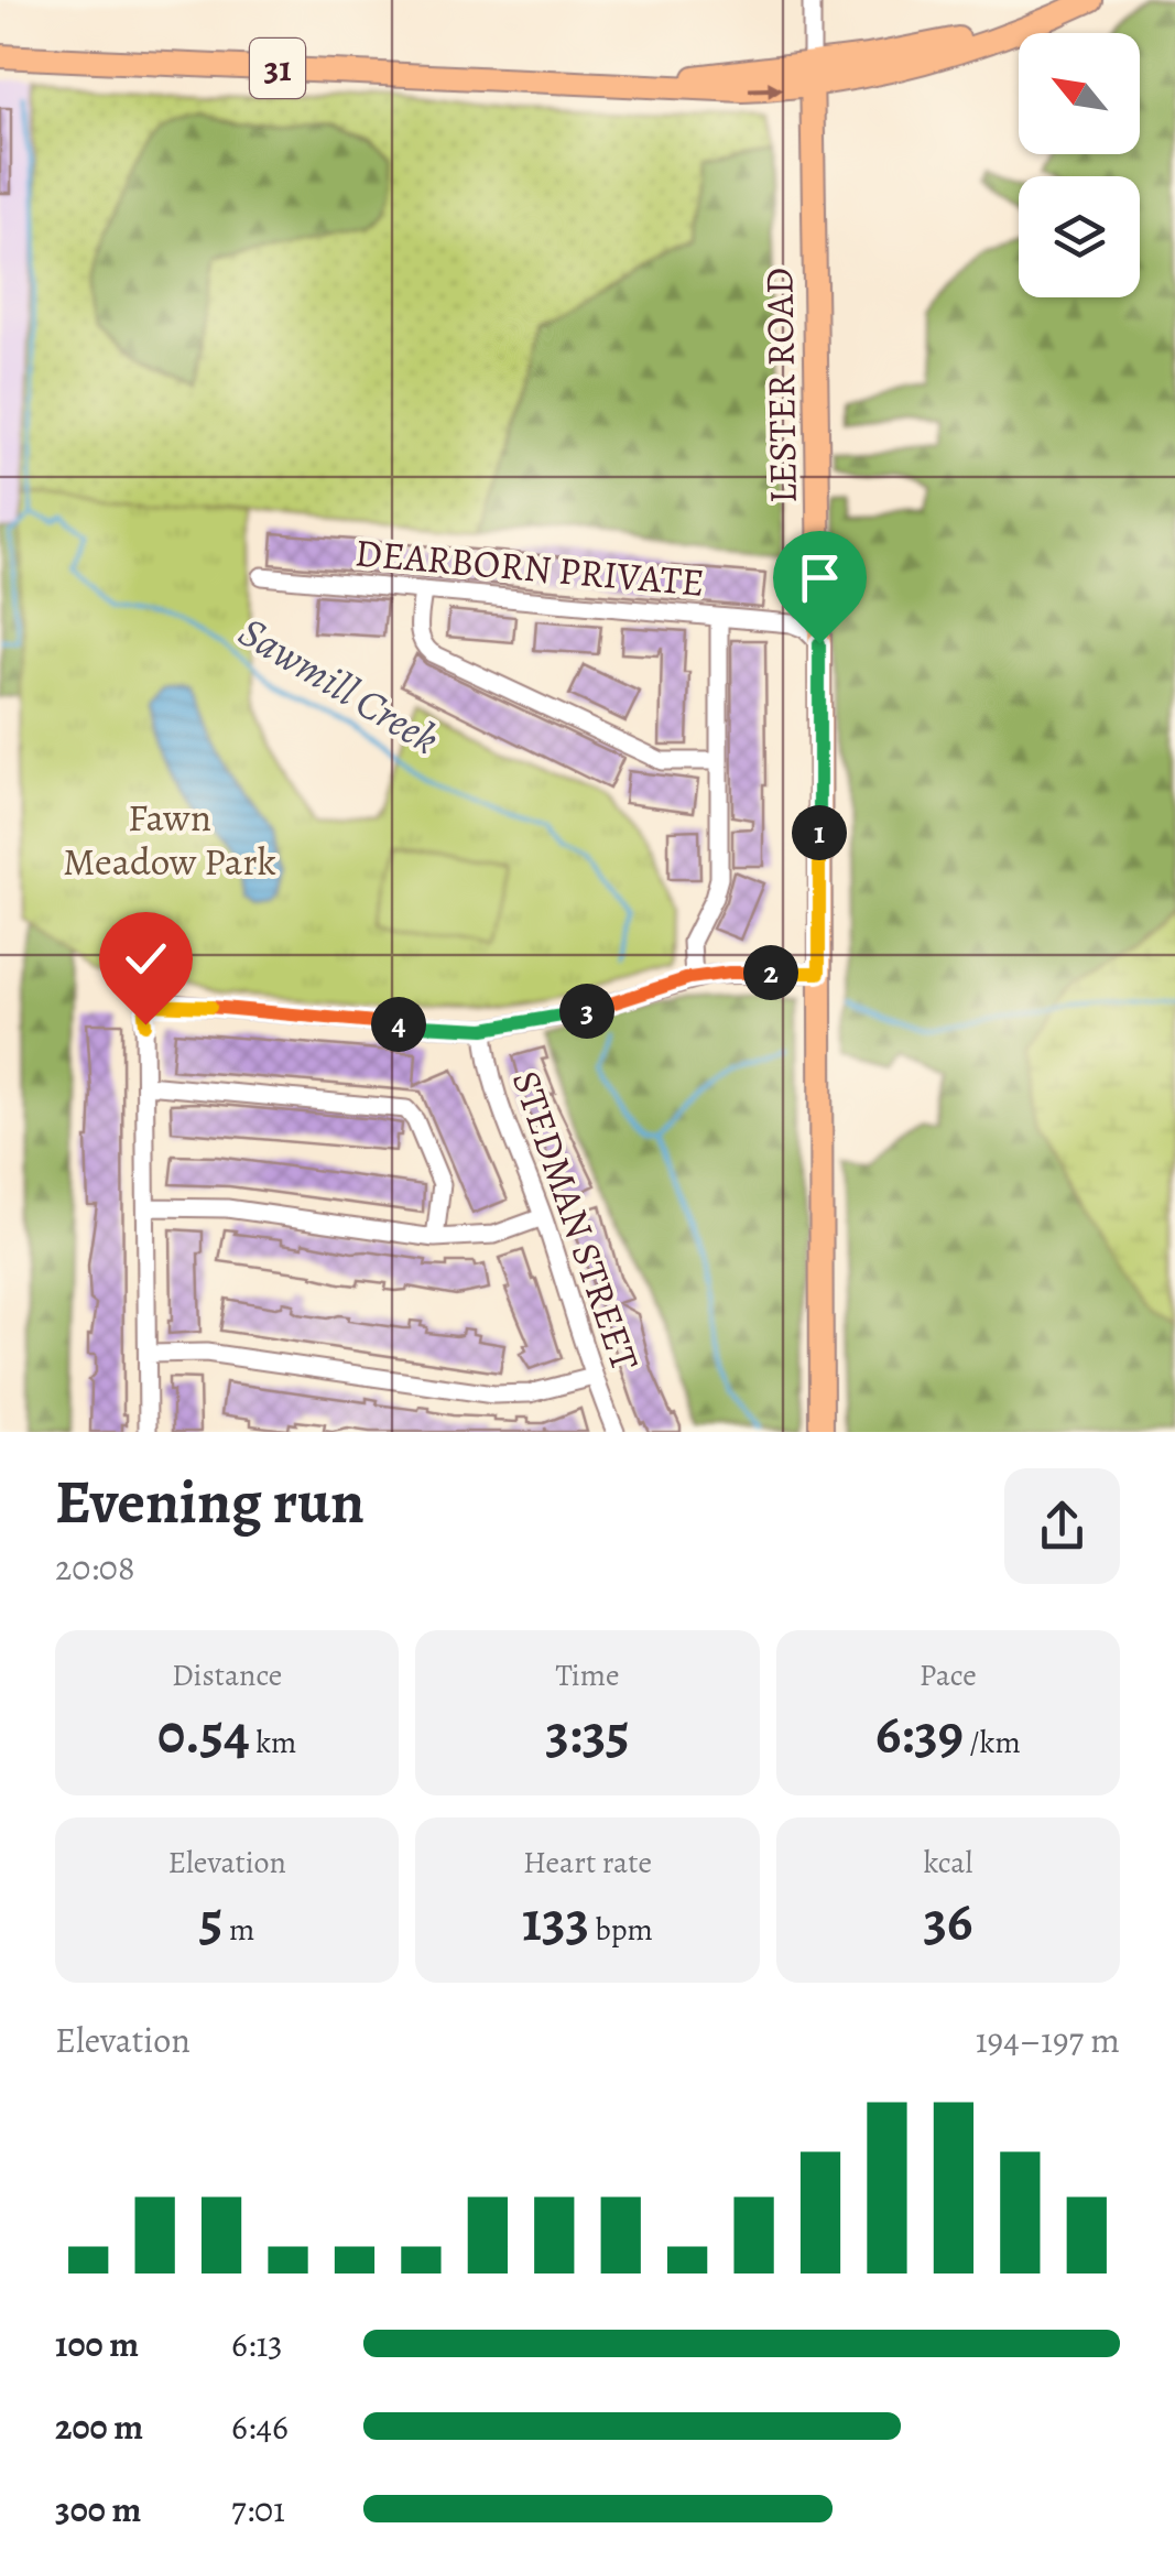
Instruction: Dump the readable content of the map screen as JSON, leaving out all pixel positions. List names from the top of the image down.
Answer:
{
  "streets": {
    "main road": ["31", "LESTER ROAD"],
    "street": ["DEARBORN PRIVATE", "STEDMAN STREET"]
  },
  "crossings": [
    ["31", "LESTER ROAD"]
  ],
  "water": ["Sawmill Creek"],
  "parks": ["Fawn Meadow Park"],
  "north": "top left",
  "page": {
    "pins": [
      "1",
      "2",
      "3",
      "4"
    ],
    "heading": ["Evening run", "20:08"],
    "stats": [
      ["Distance", "0.54 km"],
      ["Time", "3:35"],
      ["Pace", "6:39 /km"],
      ["Elevation", "5 m"],
      ["Heart rate", "133 bpm"],
      ["kcal", "36"]
    ],
    "chart": ["Elevation", "194–197 m"],
    "list": [
      {
        "name": "100 m",
        "note": "6:13"
      },
      {
        "name": "200 m",
        "note": "6:46"
      },
      {
        "name": "300 m",
        "note": "7:01"
      }
    ]
  }
}
